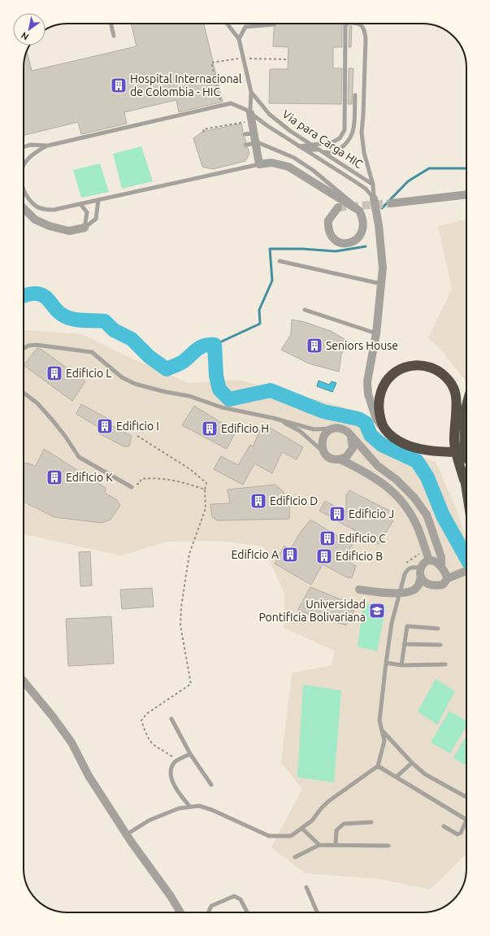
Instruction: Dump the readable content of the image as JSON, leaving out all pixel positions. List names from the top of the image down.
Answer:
{
  "streets": {
    "lane": ["Via para Carga HIC"]
  },
  "places": {
    "building": [
      "Hospital Internacional de Colombia - HIC",
      "Seniors House",
      "Edificio L",
      "Edificio I",
      "Edificio H",
      "Edificio K",
      "Edificio D",
      "Edificio J",
      "Edificio C",
      "Edificio A",
      "Edificio B"
    ],
    "school or university": ["Universidad Pontificia Bolivariana"]
  },
  "north": "bottom left"
}
